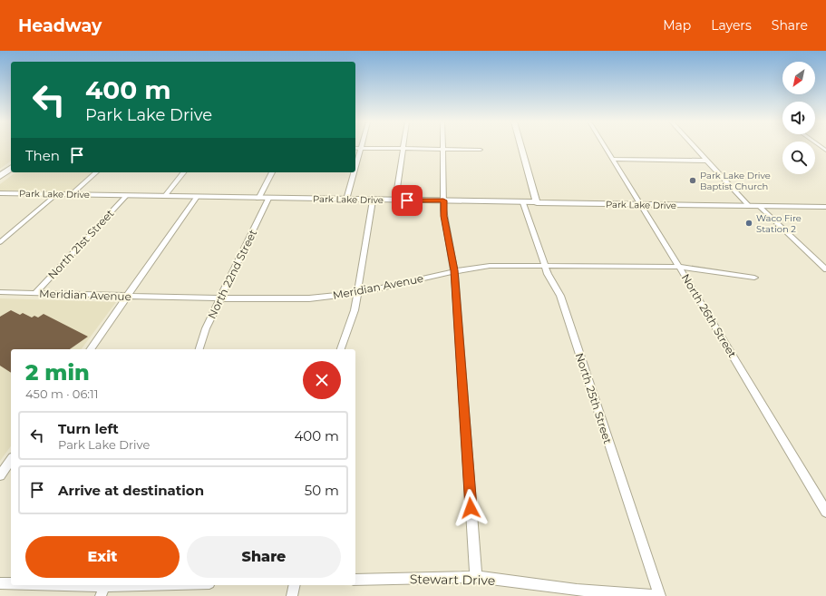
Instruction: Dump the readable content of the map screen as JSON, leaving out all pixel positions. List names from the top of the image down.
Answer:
{
  "streets": {
    "street": [
      "Park Lake Drive",
      "North 21st Street",
      "North 22nd Street",
      "Meridian Avenue",
      "North 26th Street",
      "North 25th Street",
      "Stewart Drive"
    ]
  },
  "crossings": [
    ["Park Lake Drive", "North 21st Street"],
    ["Park Lake Drive", "North 22nd Street"],
    ["Park Lake Drive", "North 26th Street"],
    ["Park Lake Drive", "North 25th Street"],
    ["North 21st Street", "Meridian Avenue"],
    ["North 22nd Street", "Meridian Avenue"],
    ["Meridian Avenue", "North 26th Street"],
    ["Meridian Avenue", "North 25th Street"],
    ["North 25th Street", "Stewart Drive"]
  ],
  "places": ["Park Lake Drive Baptist Church", "Waco Fire Station 2"],
  "north": "bottom left",
  "page": {
    "header": "Headway",
    "nav": ["Map", "Layers", "Share"],
    "turn": ["400 m", "Park Lake Drive"],
    "then": "Then",
    "heading": ["2 min", "450 m · 06:11"],
    "list": [
      {
        "name": "Turn left",
        "note": "Park Lake Drive",
        "value": "400 m"
      },
      {
        "name": "Arrive at destination",
        "value": "50 m"
      }
    ],
    "buttons": ["Exit", "Share"]
  }
}
